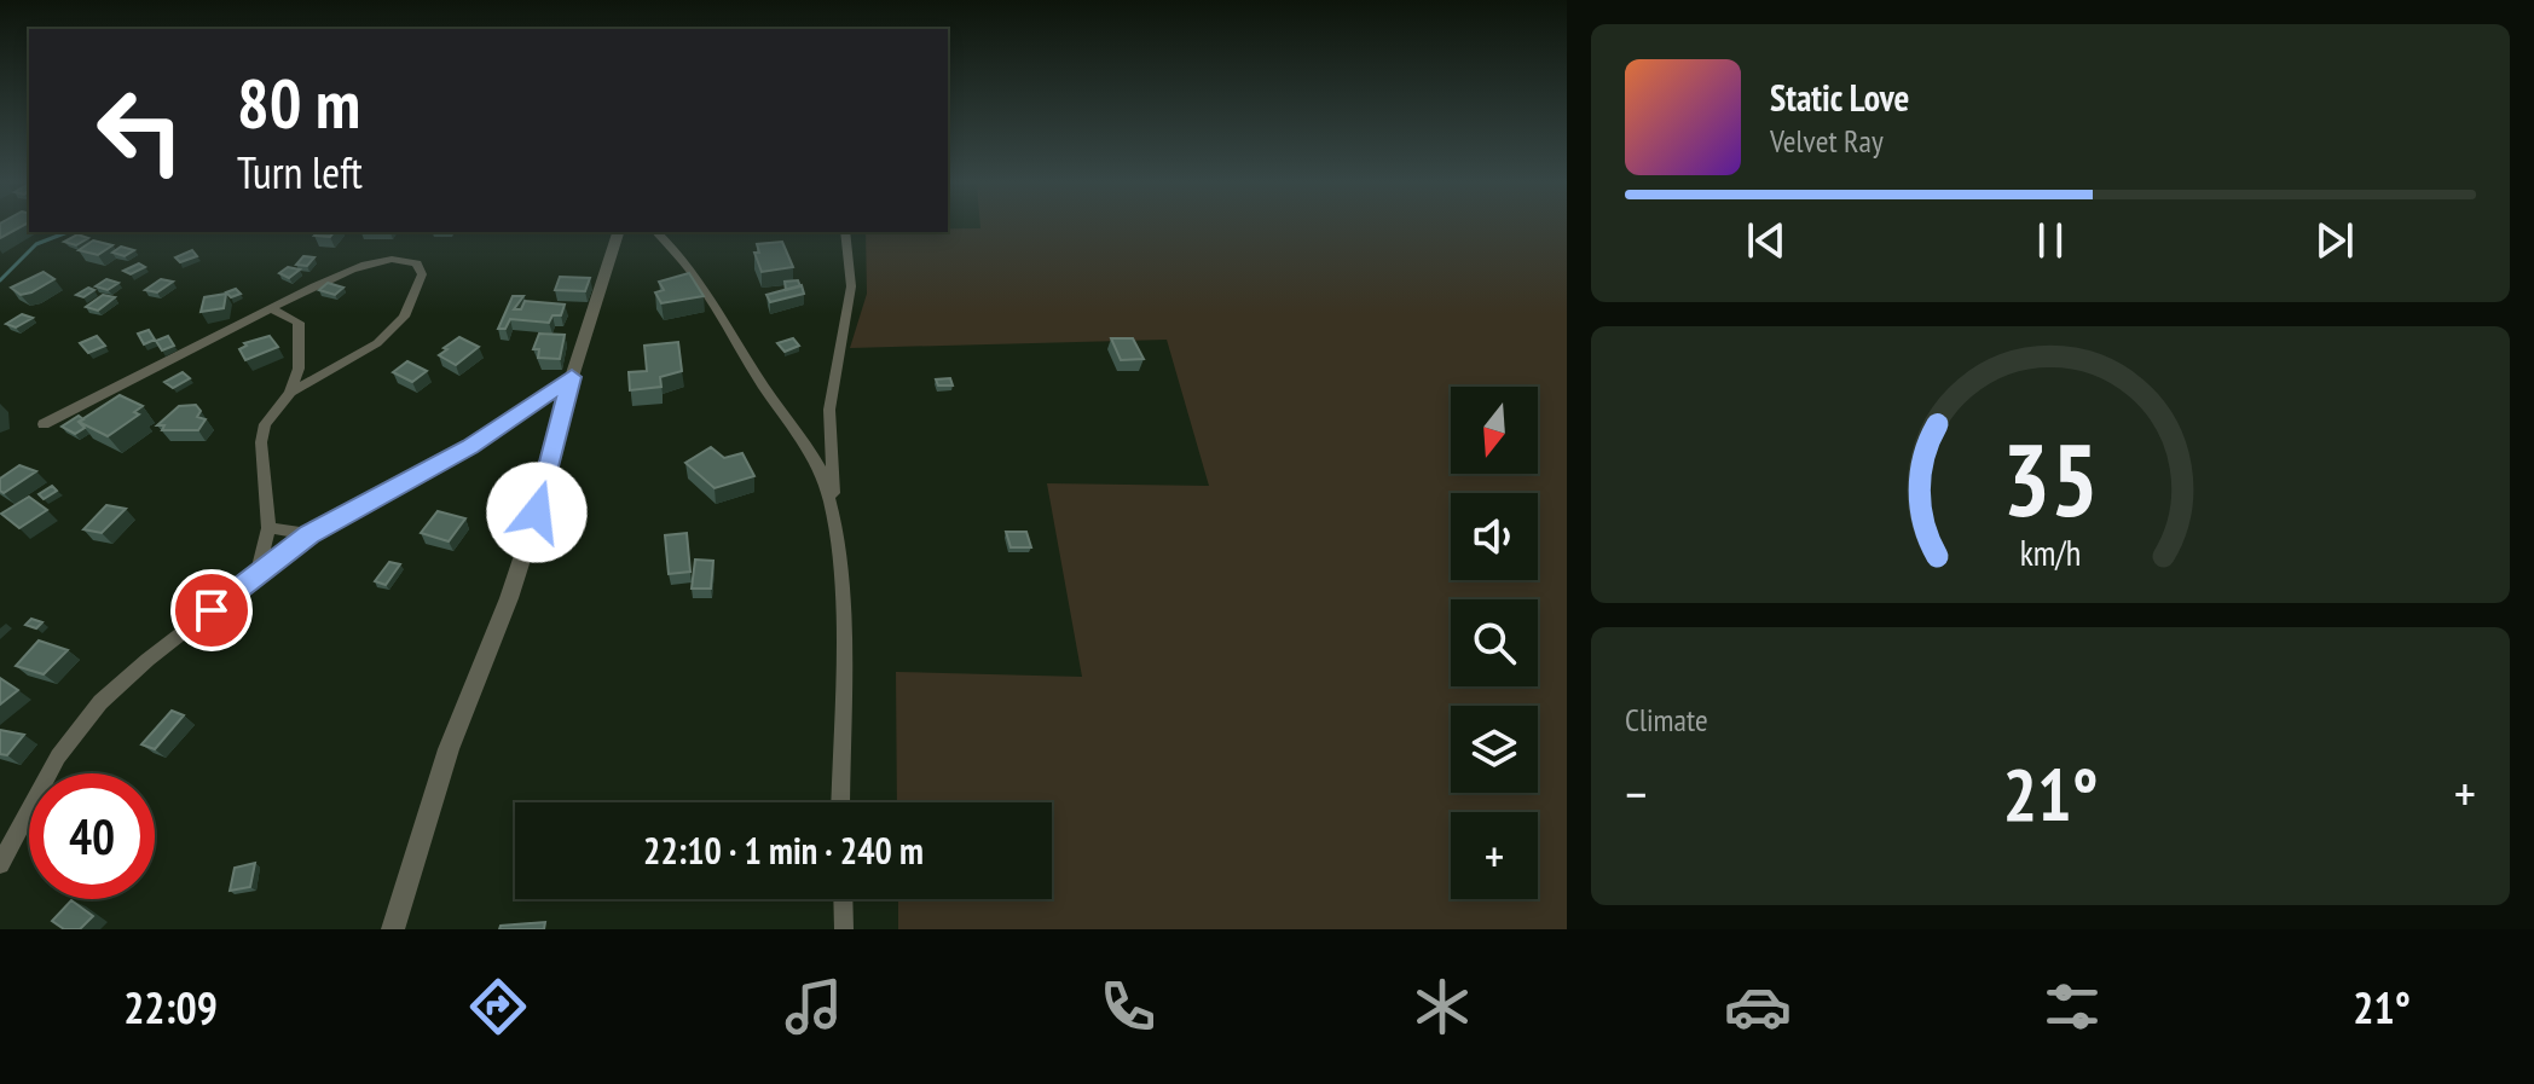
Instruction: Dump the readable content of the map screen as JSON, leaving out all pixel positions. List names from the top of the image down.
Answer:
{
  "north": "bottom",
  "page": {
    "turn": ["80 m", "Turn left"],
    "song": ["Static Love", "Velvet Ray"],
    "map_buttons": "+",
    "tile": "Climate",
    "heat": ["−", "21°", "+"],
    "limit": "40",
    "trip": "22:10 · 1 min · 240 m",
    "tabs": ["22:09", "21°"],
    "gauge": ["35", "km/h"]
  }
}
